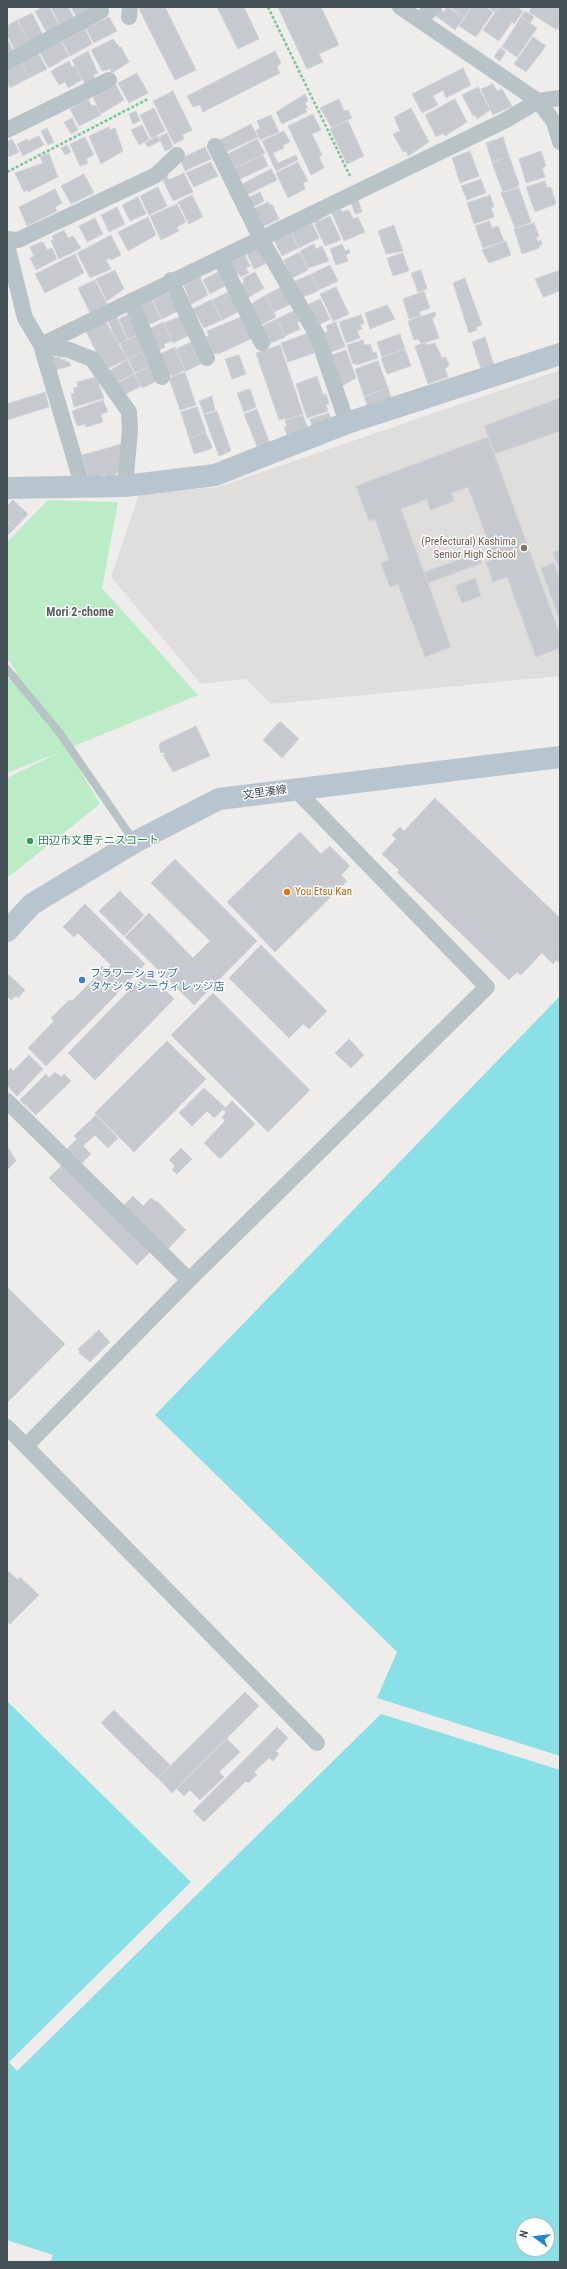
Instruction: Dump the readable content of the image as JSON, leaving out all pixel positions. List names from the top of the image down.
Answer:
{
  "streets": {
    "main road": ["文里湊線"]
  },
  "districts": ["Mori 2-chome"],
  "places": [
    "(Prefectural) Kashima Senior High School",
    "田辺市文里テニスコート",
    "You Etsu Kan",
    "フラワーショップ タケシタ シーヴィレッジ店"
  ],
  "north": "left"
}
